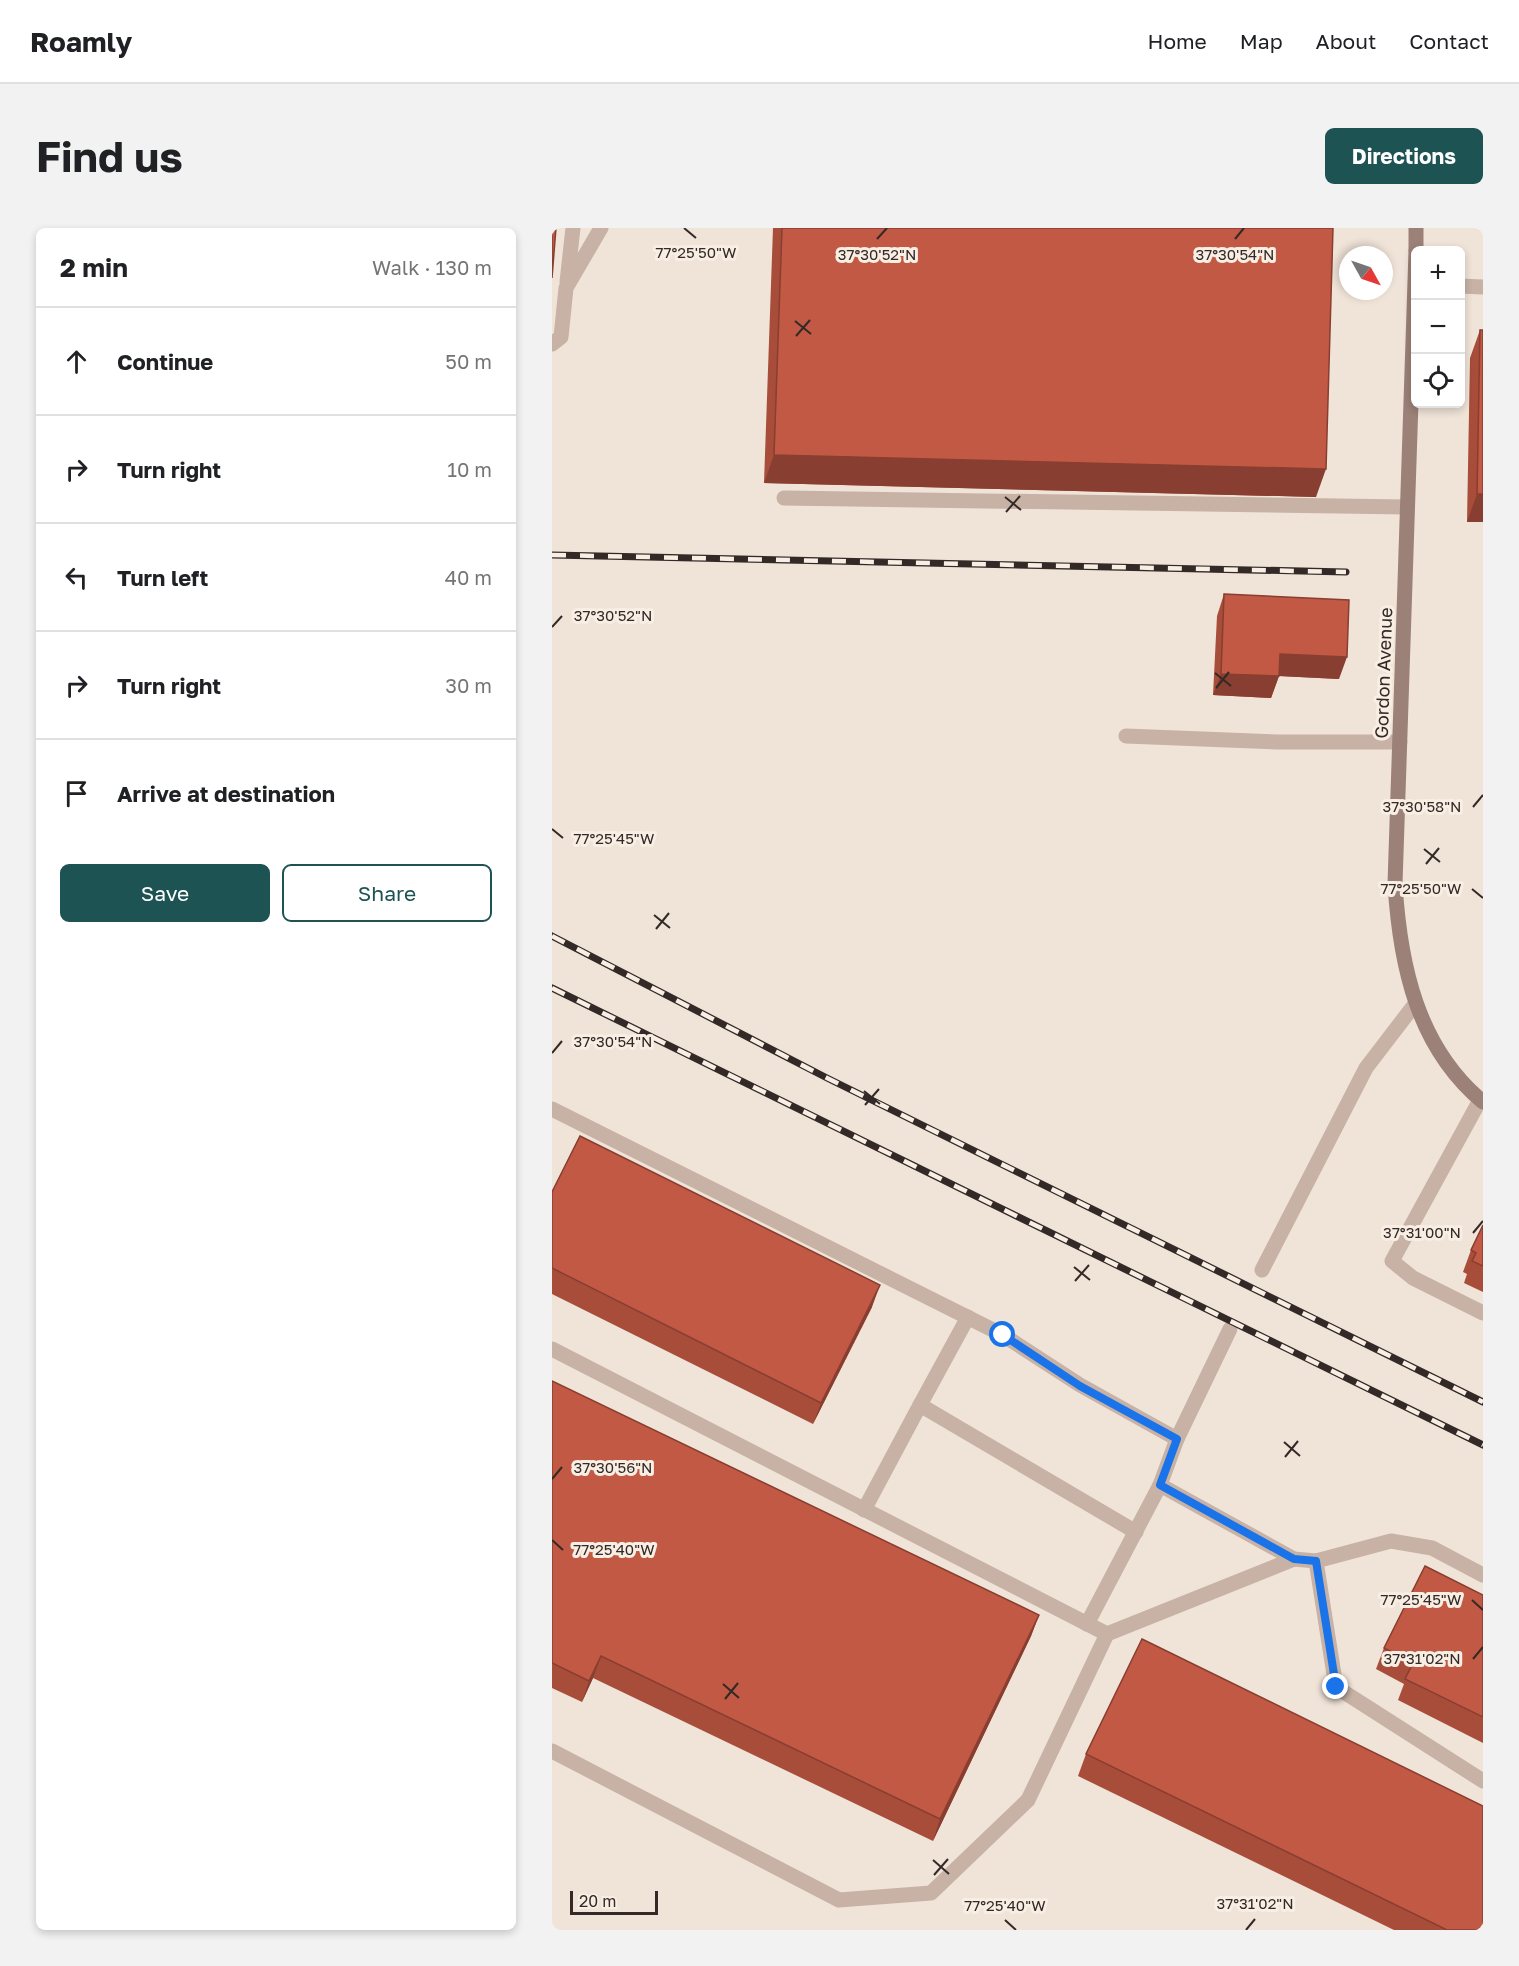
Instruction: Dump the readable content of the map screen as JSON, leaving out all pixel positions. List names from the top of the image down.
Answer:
{
  "streets": {
    "street": ["Gordon Avenue"]
  },
  "scale_bar": "20 m",
  "north": "bottom right",
  "page": {
    "header": "Roamly",
    "nav": [
      "Home",
      "Map",
      "About",
      "Contact"
    ],
    "buttons": [
      "Directions",
      ["Save", "Share"]
    ],
    "title": "Find us",
    "heading": ["2 min", "Walk · 130 m"],
    "map_buttons": ["+", "−"],
    "list": [
      ["Continue", "50 m"],
      ["Turn right", "10 m"],
      ["Turn left", "40 m"],
      ["Turn right", "30 m"],
      "Arrive at destination"
    ],
    "scale": "20 m"
  },
  "coordinates": [
    "77°25'50\"W",
    "37°30'52\"N",
    "37°30'54\"N",
    "37°30'58\"N",
    "77°25'45\"W",
    "37°31'00\"N",
    "37°30'56\"N",
    "77°25'40\"W",
    "37°31'02\"N"
  ]
}
